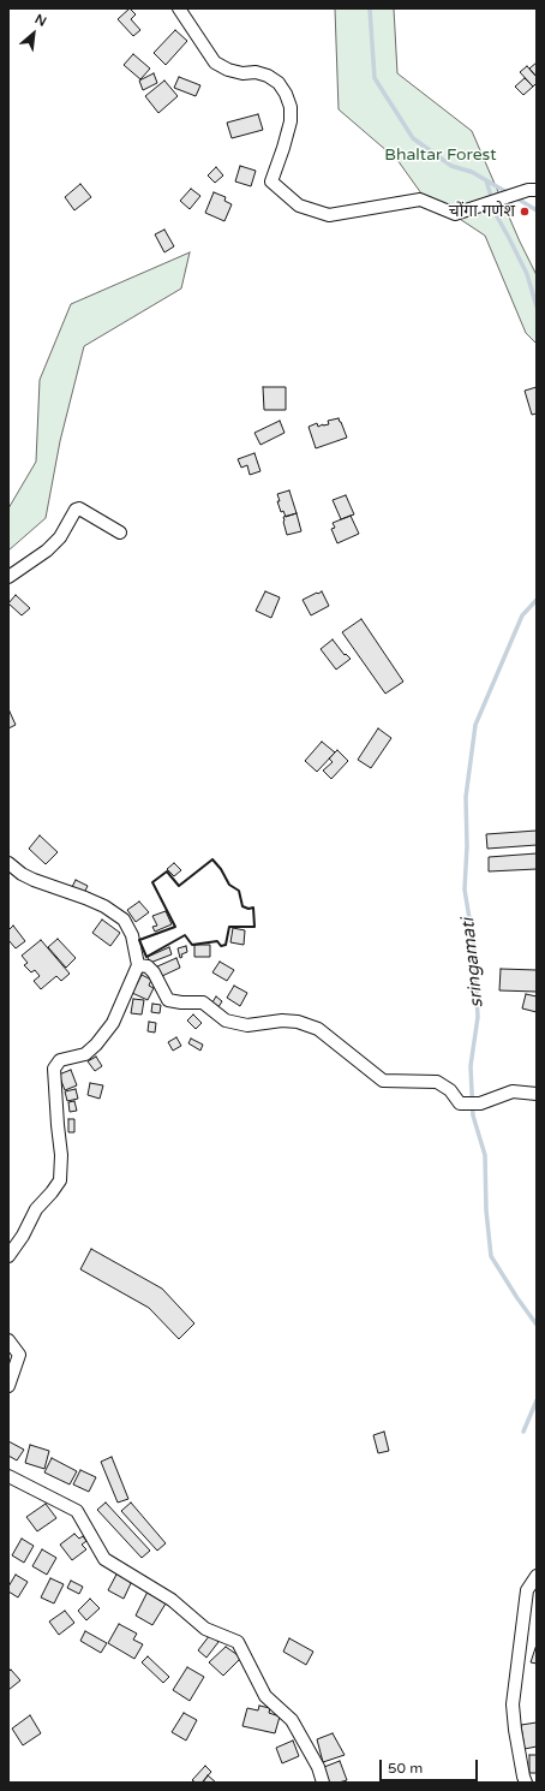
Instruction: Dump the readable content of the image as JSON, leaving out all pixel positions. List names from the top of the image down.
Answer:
{
  "water": ["sringamati"],
  "parks": ["Bhaltar Forest"],
  "places": ["चोंगा गणेश"],
  "scale_bar": "50 m",
  "north": "top right"
}
